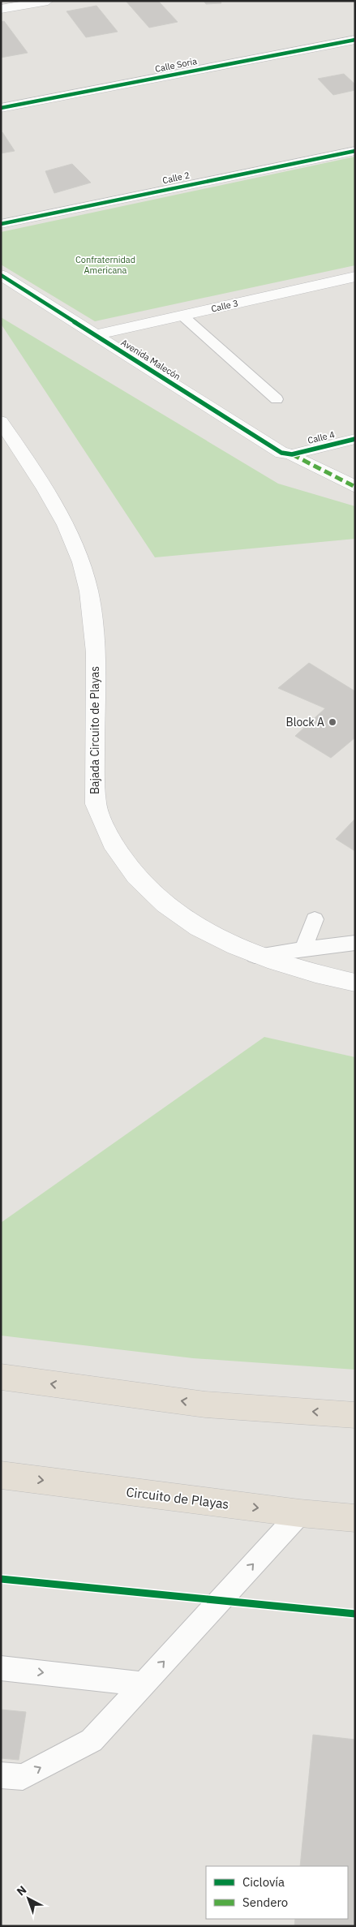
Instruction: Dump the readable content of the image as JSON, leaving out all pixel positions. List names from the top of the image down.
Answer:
{
  "streets": {
    "highway": ["Circuito de Playas"],
    "street": [
      "Calle Soria",
      "Calle 2",
      "Calle 3",
      "Avenida Malecón",
      "Calle 4",
      "Bajada Circuito de Playas"
    ]
  },
  "crossings": [
    ["Calle 3", "Avenida Malecón"],
    ["Avenida Malecón", "Calle 4"]
  ],
  "parks": ["Confraternidad Americana"],
  "places": ["Block A"],
  "legend": ["Ciclovía", "Sendero"],
  "north": "top left"
}
